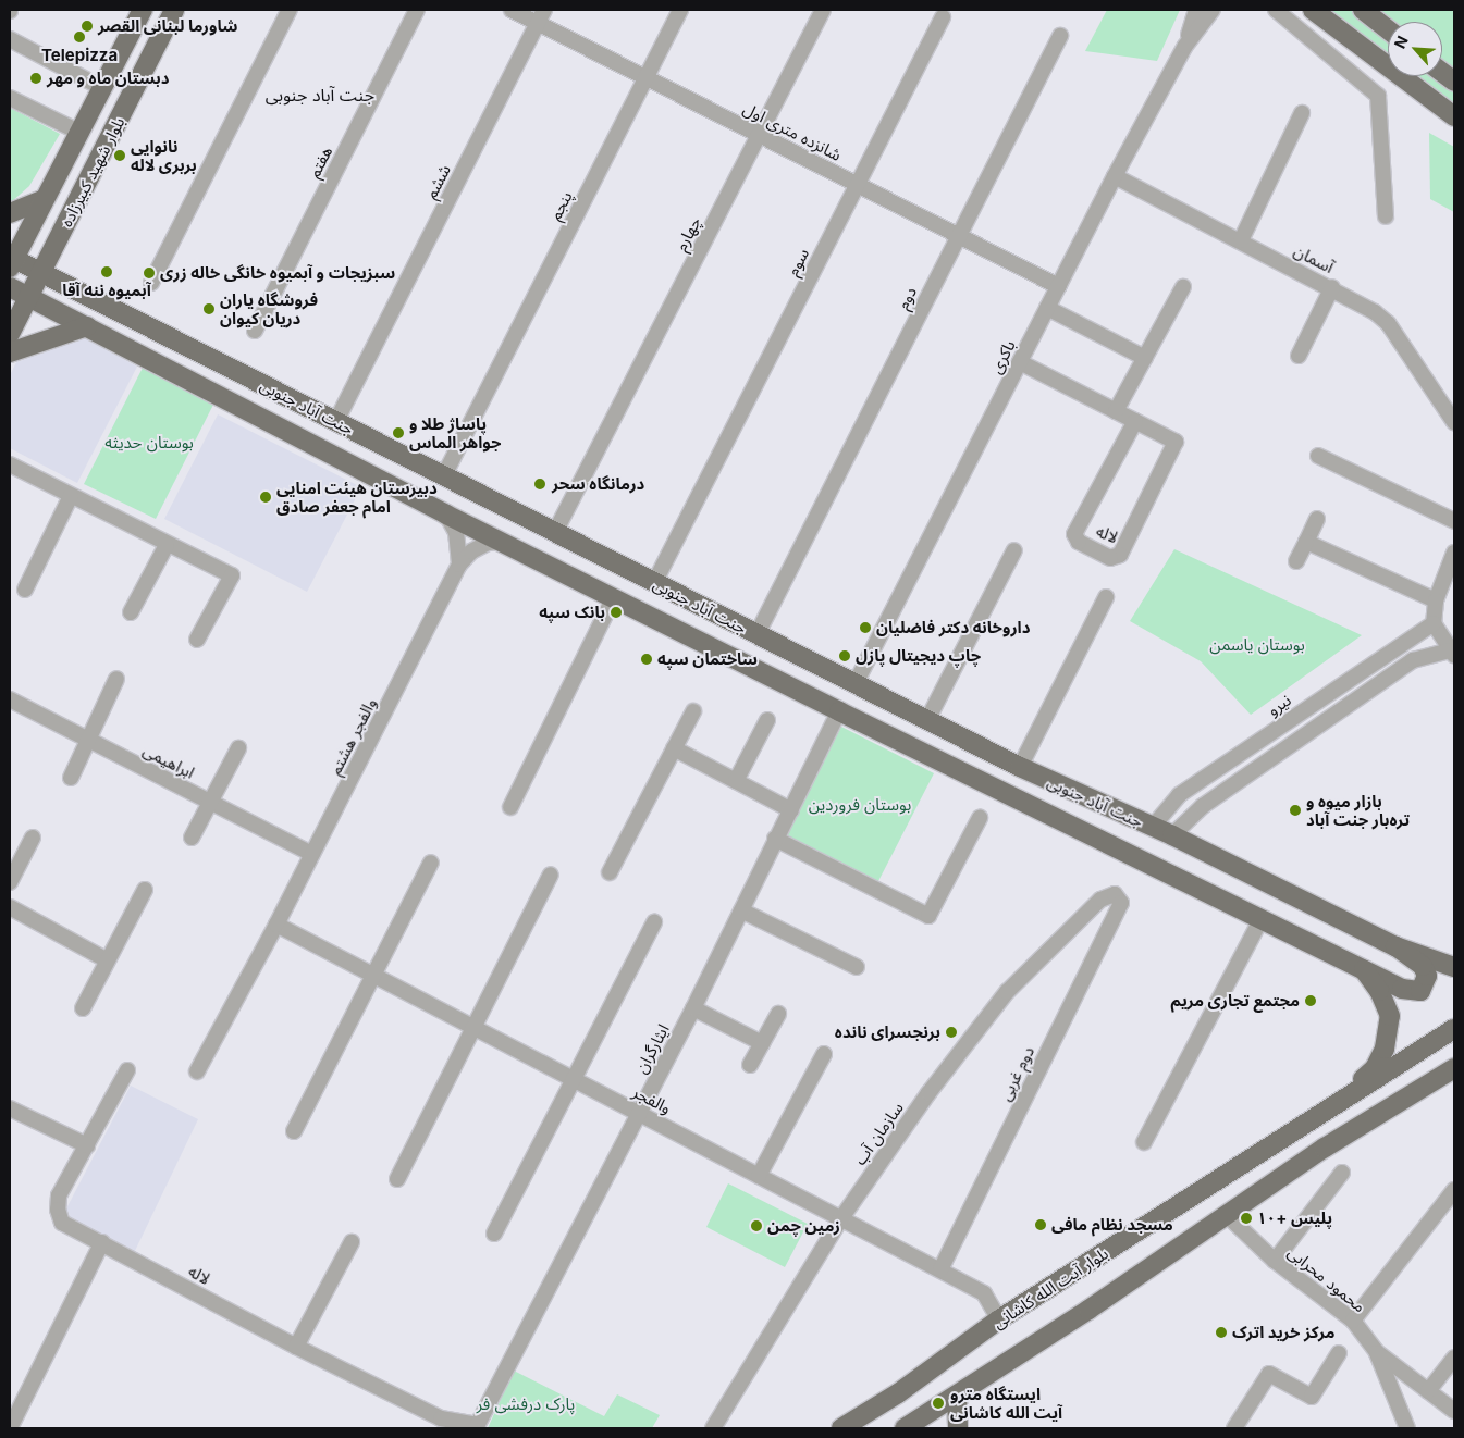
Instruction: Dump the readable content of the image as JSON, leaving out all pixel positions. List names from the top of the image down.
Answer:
{
  "streets": {
    "main road": ["بلوار شهید کبیرزاده", "جنت آباد جنوبی", "بلوار آیت الله کاشانی"],
    "street": [
      "شانزده متری اول",
      "هفتم",
      "ششم",
      "پنجم",
      "چهارم",
      "آسمان",
      "سوم",
      "دوم",
      "باکری",
      "لاله",
      "نیرو",
      "والفجر هشتم",
      "ابراهیمی",
      "ایثارگران",
      "دوم غربی",
      "والفجر",
      "سازمان آب",
      "محمود محرابی"
    ]
  },
  "crossings": [
    ["شانزده متری اول", "ششم"],
    ["شانزده متری اول", "پنجم"],
    ["شانزده متری اول", "چهارم"],
    ["شانزده متری اول", "سوم"],
    ["شانزده متری اول", "دوم"],
    ["شانزده متری اول", "باکری"],
    ["بلوار شهید کبیرزاده", "جنت آباد جنوبی"],
    ["ششم", "جنت آباد جنوبی"],
    ["پنجم", "جنت آباد جنوبی"],
    ["چهارم", "جنت آباد جنوبی"],
    ["آسمان", "باکری"],
    ["سوم", "جنت آباد جنوبی"],
    ["دوم", "جنت آباد جنوبی"],
    ["باکری", "جنت آباد جنوبی"],
    ["باکری", "لاله"],
    ["جنت آباد جنوبی", "نیرو"],
    ["جنت آباد جنوبی", "ایثارگران"],
    ["لاله", "ایثارگران"],
    ["والفجر هشتم", "ابراهیمی"],
    ["والفجر هشتم", "والفجر"],
    ["ایثارگران", "والفجر"],
    ["دوم غربی", "والفجر"],
    ["دوم غربی", "سازمان آب"],
    ["والفجر", "سازمان آب"],
    ["والفجر", "بلوار آیت الله کاشانی"]
  ],
  "districts": ["جنت‌ آباد جنوبی"],
  "parks": [
    "بوستان حدیثه",
    "بوستان یاسمن",
    "بوستان فروردین",
    "پارک درفشی فر"
  ],
  "places": [
    "شاورما لبنانی القصر",
    "Telepizza",
    "دبستان ماه و مهر",
    "نانوایی بربری لاله",
    "آبمیوه ننه آقا",
    "سبزیجات و آبمیوه خانگی خاله زری",
    "فروشگاه یاران دریان کیوان",
    "پاساژ طلا و جواهر الماس",
    "درمانگاه سحر",
    "دبیرستان هیئت امنایی امام جعفر صادق",
    "بانک سپه",
    "داروخانه دکتر فاضلیان",
    "چاپ دیجیتال پازل",
    "ساختمان سپه",
    "بازار میوه و تره‌بار جنت آباد",
    "مجتمع تجاری مریم",
    "برنجسرای نانده",
    "پلیس +۱۰",
    "مسجد نظام مافی",
    "زمین چمن",
    "مرکز خرید اترک",
    "ایستگاه مترو آیت الله کاشانی"
  ],
  "north": "top left"
}
